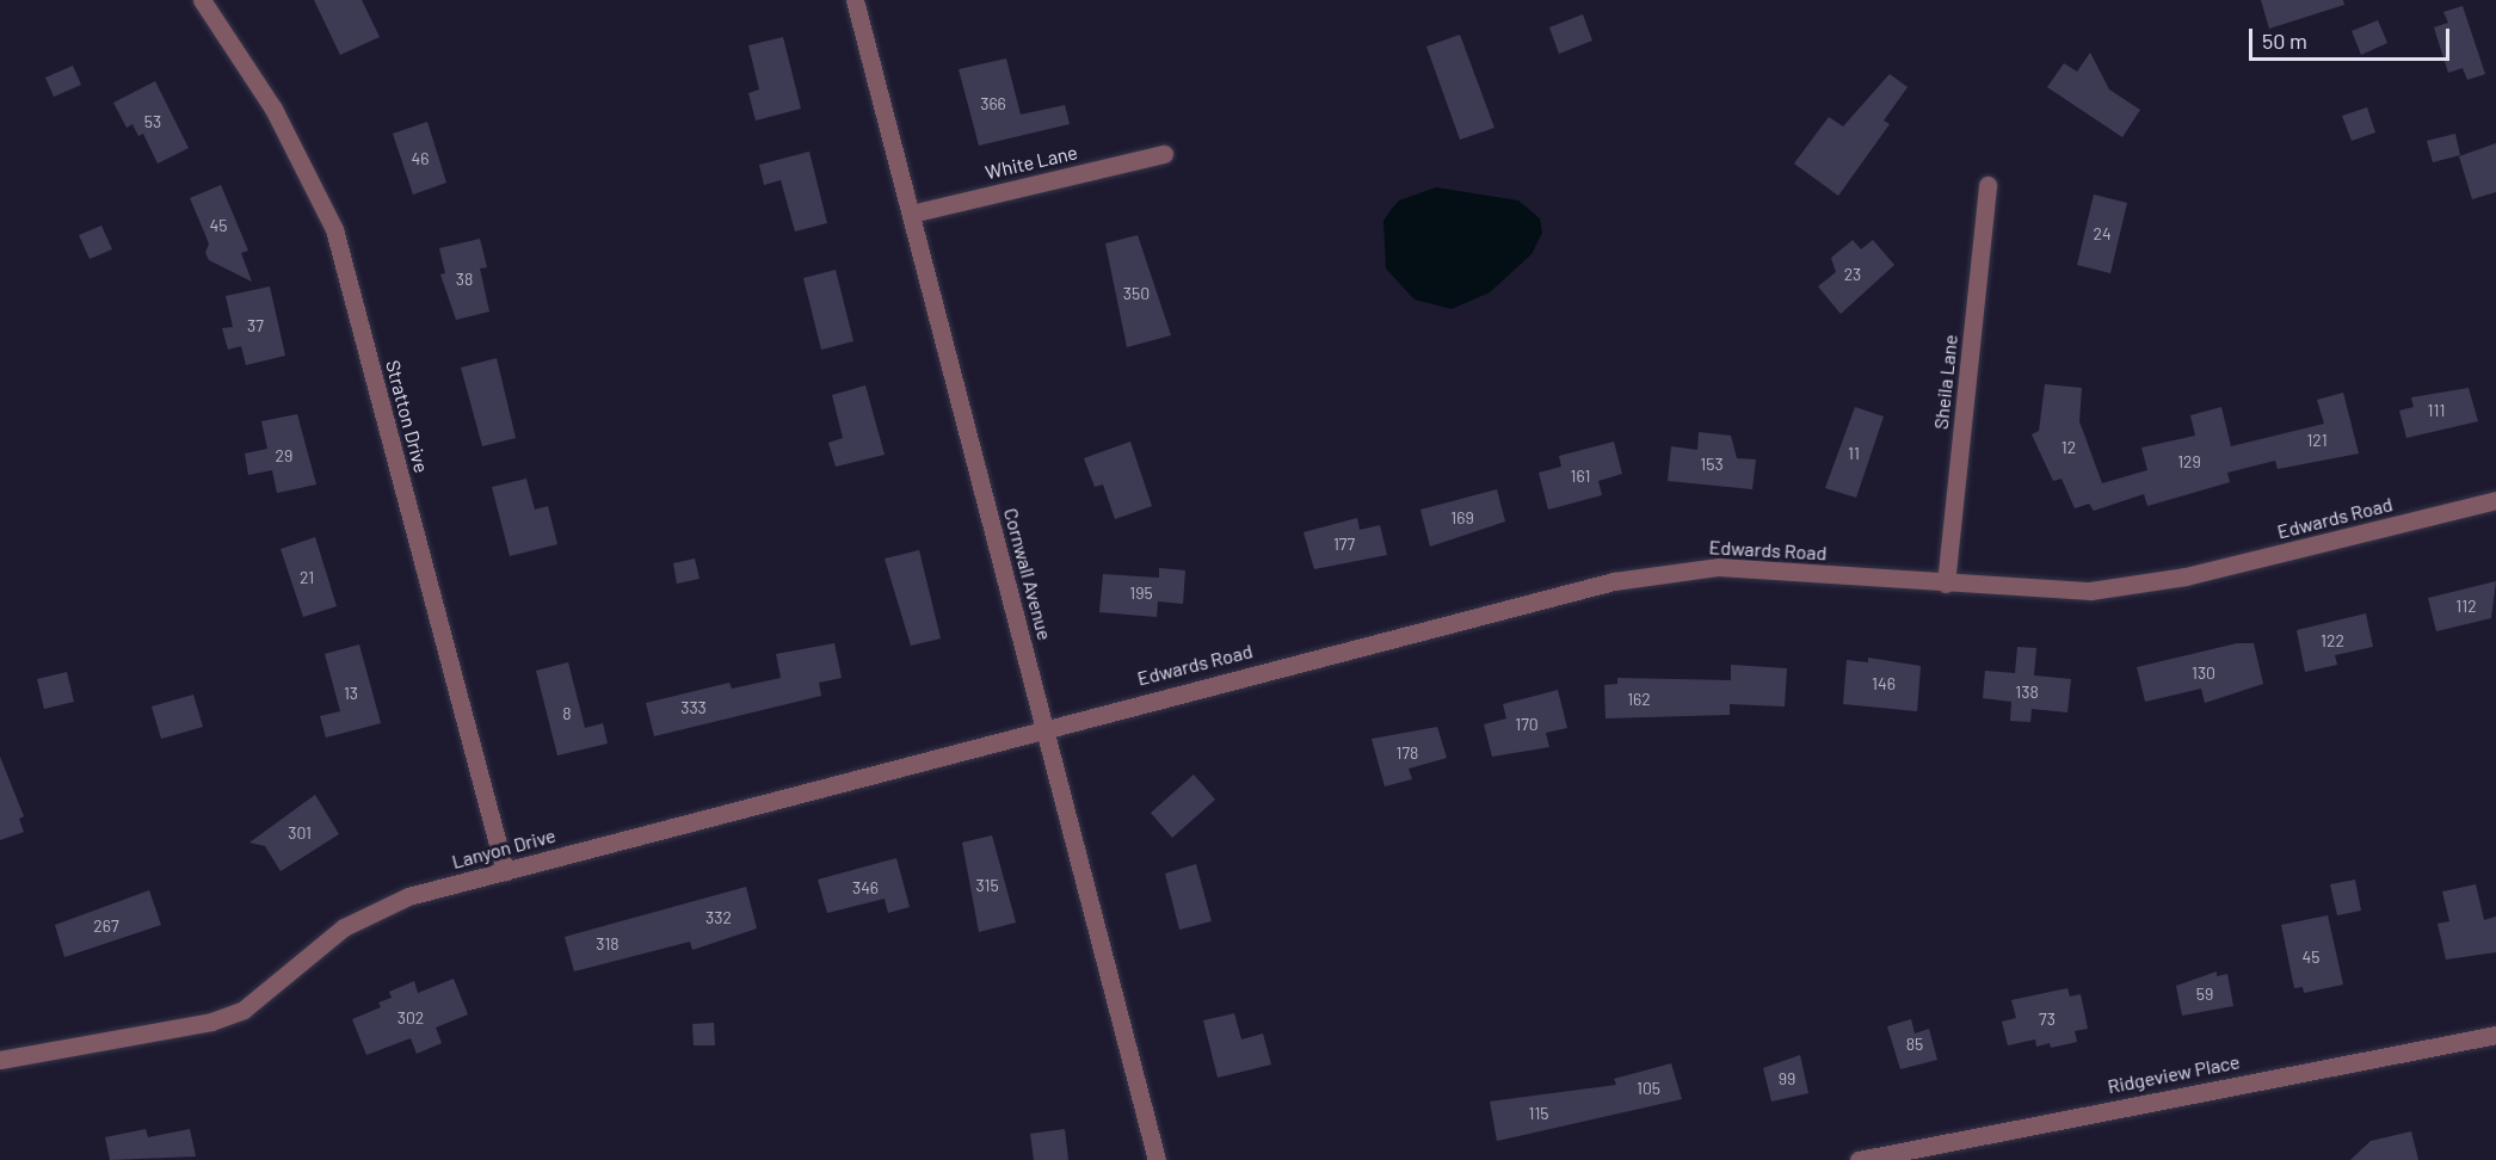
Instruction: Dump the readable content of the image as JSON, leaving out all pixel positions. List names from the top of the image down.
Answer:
{
  "streets": {
    "street": [
      "White Lane",
      "Sheila Lane",
      "Stratton Drive",
      "Edwards Road",
      "Cornwall Avenue",
      "Lanyon Drive",
      "Ridgeview Place"
    ]
  },
  "crossings": [
    ["White Lane", "Cornwall Avenue"],
    ["Sheila Lane", "Edwards Road"],
    ["Stratton Drive", "Lanyon Drive"],
    ["Edwards Road", "Cornwall Avenue"],
    ["Edwards Road", "Lanyon Drive"],
    ["Cornwall Avenue", "Lanyon Drive"]
  ],
  "house_numbers": [
    "366",
    "53",
    "46",
    "45",
    "24",
    "23",
    "38",
    "350",
    "37",
    "111",
    "121",
    "12",
    "11",
    "29",
    "129",
    "153",
    "161",
    "169",
    "177",
    "21",
    "195",
    "112",
    "122",
    "130",
    "146",
    "138",
    "13",
    "162",
    "333",
    "8",
    "170",
    "178",
    "301",
    "315",
    "346",
    "332",
    "267",
    "318",
    "45",
    "59",
    "302",
    "73",
    "85",
    "99",
    "105",
    "115"
  ],
  "scale_bar": "50 m"
}
